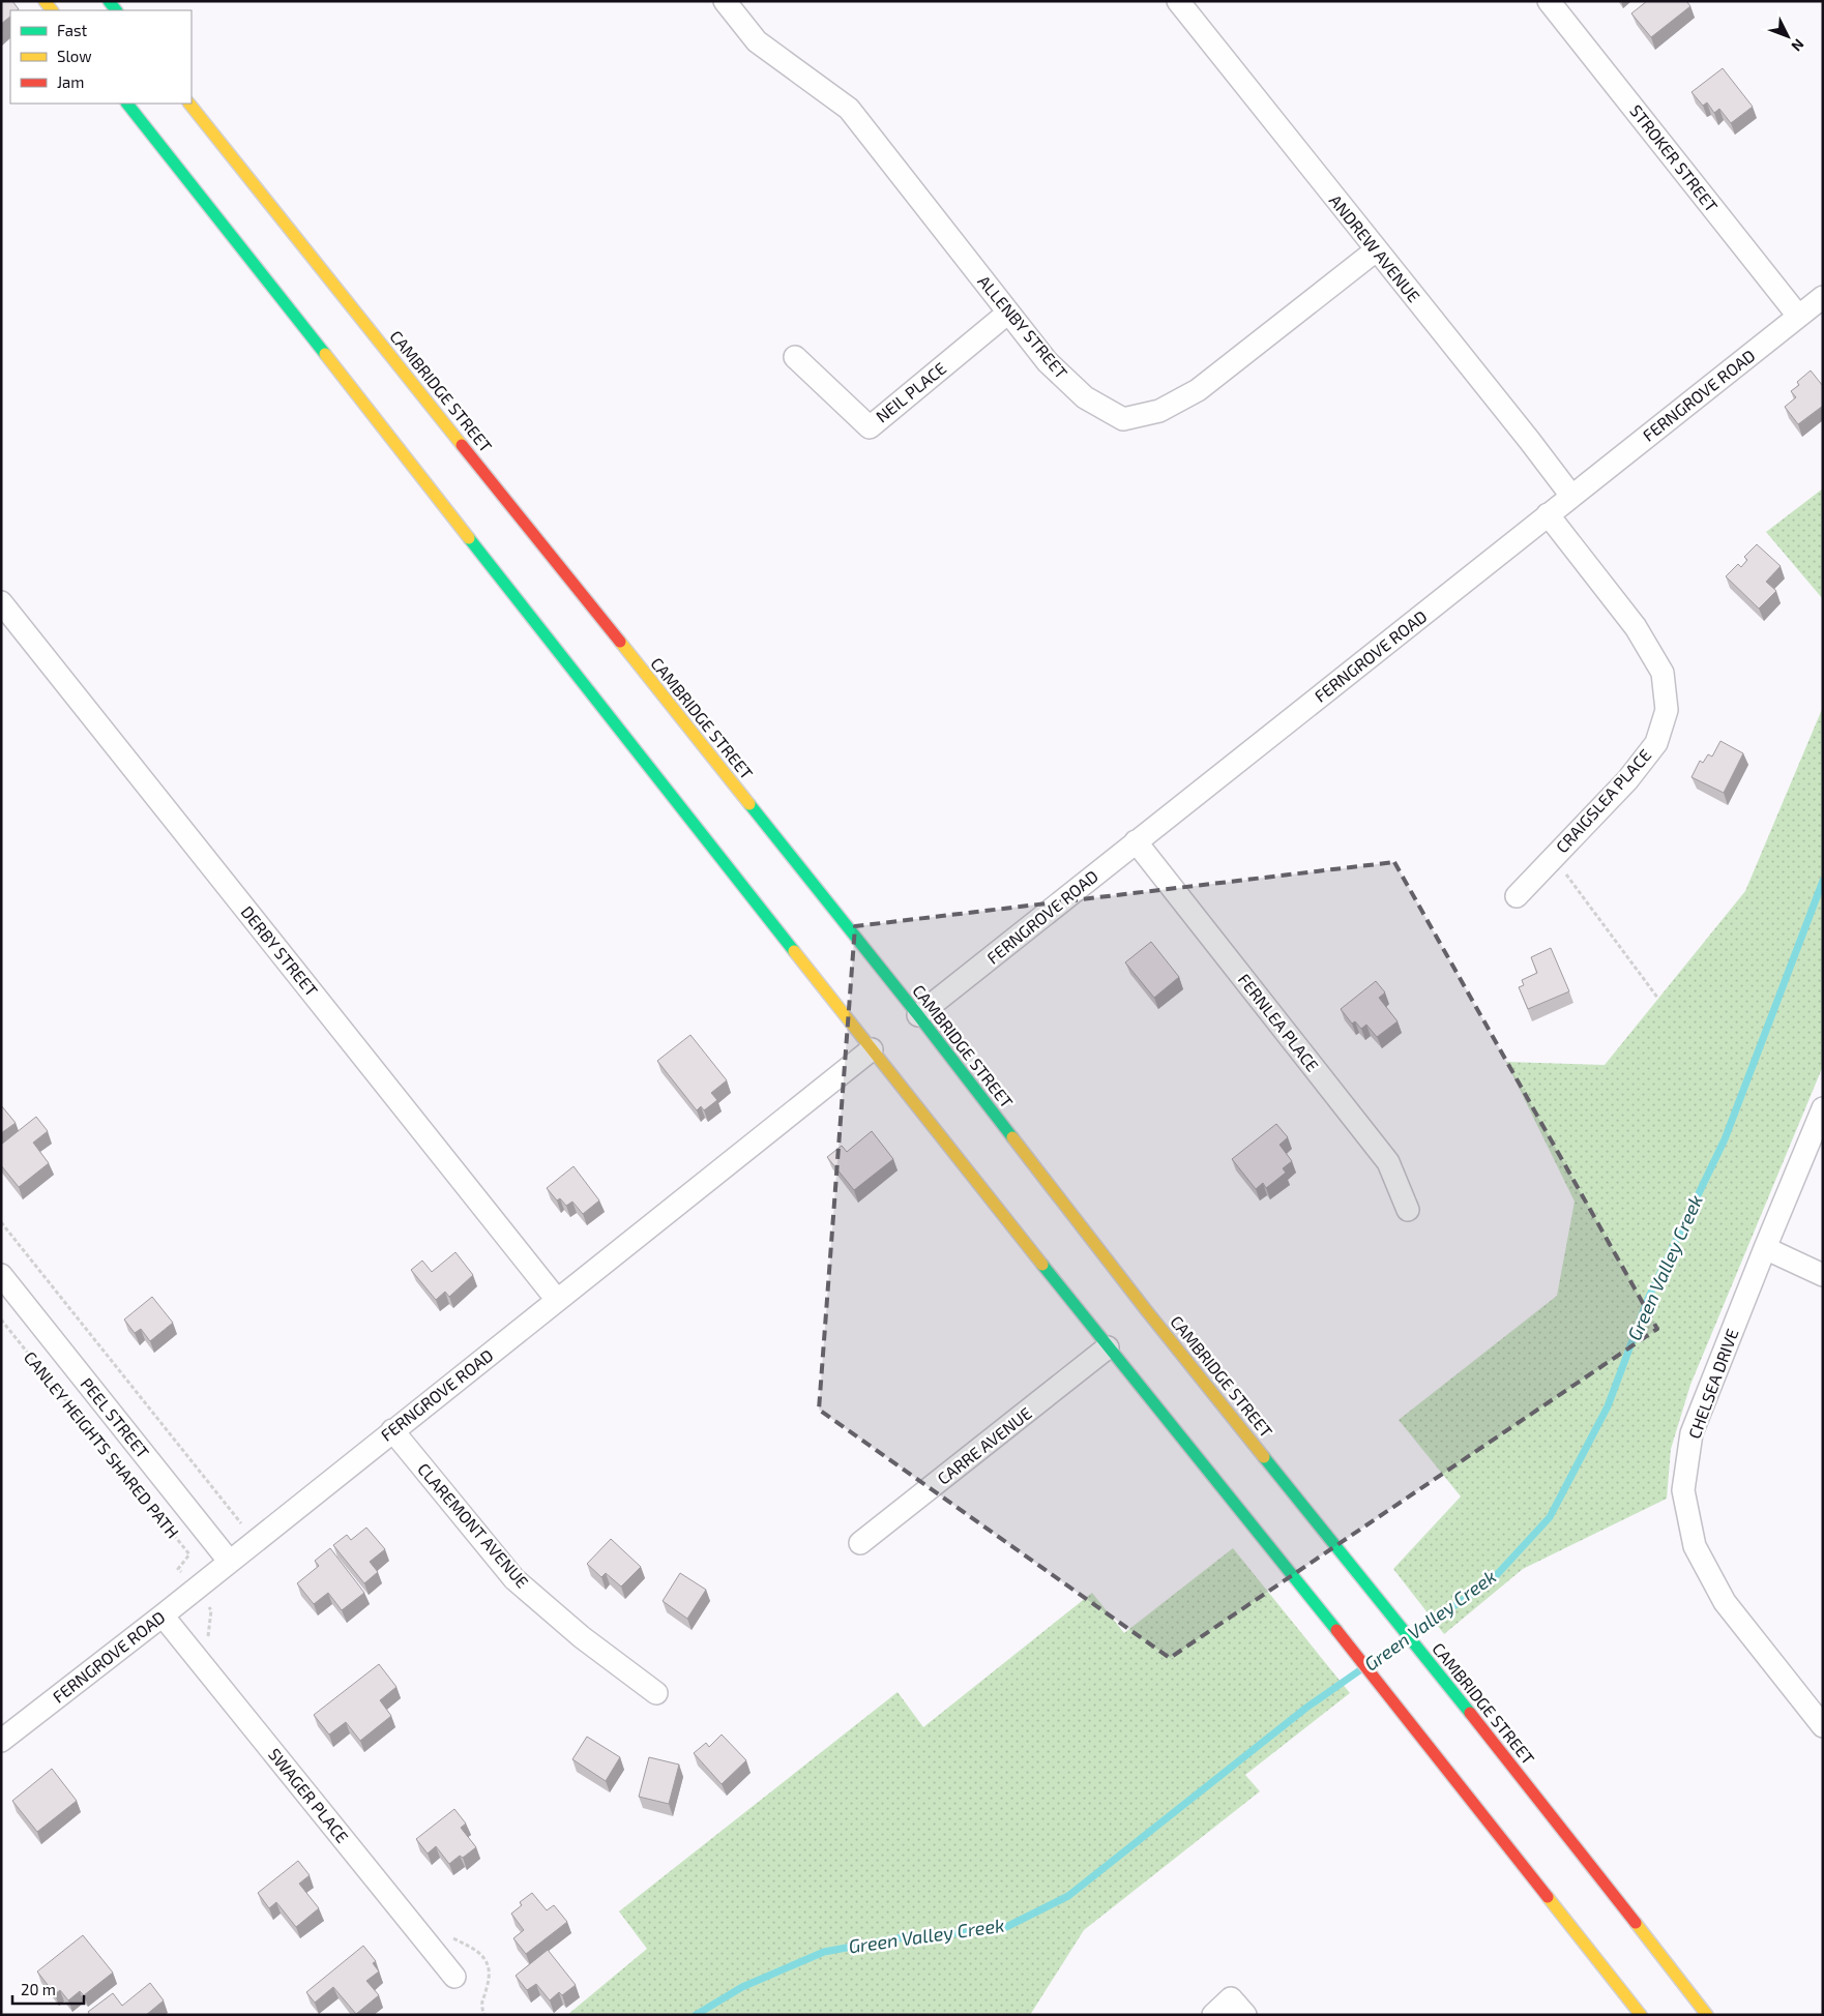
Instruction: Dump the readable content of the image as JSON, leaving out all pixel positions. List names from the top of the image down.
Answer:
{
  "streets": {
    "highway": ["CAMBRIDGE STREET"],
    "street": [
      "STROKER STREET",
      "ANDREW AVENUE",
      "ALLENBY STREET",
      "NEIL PLACE",
      "FERNGROVE ROAD",
      "CRAIGSLEA PLACE",
      "DERBY STREET",
      "FERNLEA PLACE",
      "CHELSEA DRIVE",
      "PEEL STREET",
      "CARRE AVENUE",
      "CLAREMONT AVENUE",
      "SWAGER PLACE"
    ],
    "path": ["CANLEY HEIGHTS SHARED PATH"]
  },
  "crossings": [
    ["STROKER STREET", "FERNGROVE ROAD"],
    ["ANDREW AVENUE", "ALLENBY STREET"],
    ["ANDREW AVENUE", "FERNGROVE ROAD"],
    ["ALLENBY STREET", "NEIL PLACE"],
    ["CAMBRIDGE STREET", "FERNGROVE ROAD"],
    ["FERNGROVE ROAD", "CRAIGSLEA PLACE"],
    ["FERNGROVE ROAD", "DERBY STREET"],
    ["FERNGROVE ROAD", "FERNLEA PLACE"],
    ["FERNGROVE ROAD", "PEEL STREET"],
    ["FERNGROVE ROAD", "CLAREMONT AVENUE"],
    ["FERNGROVE ROAD", "SWAGER PLACE"]
  ],
  "water": ["Green Valley Creek"],
  "legend": ["Fast", "Slow", "Jam"],
  "scale_bar": "20 m",
  "north": "bottom right"
}
